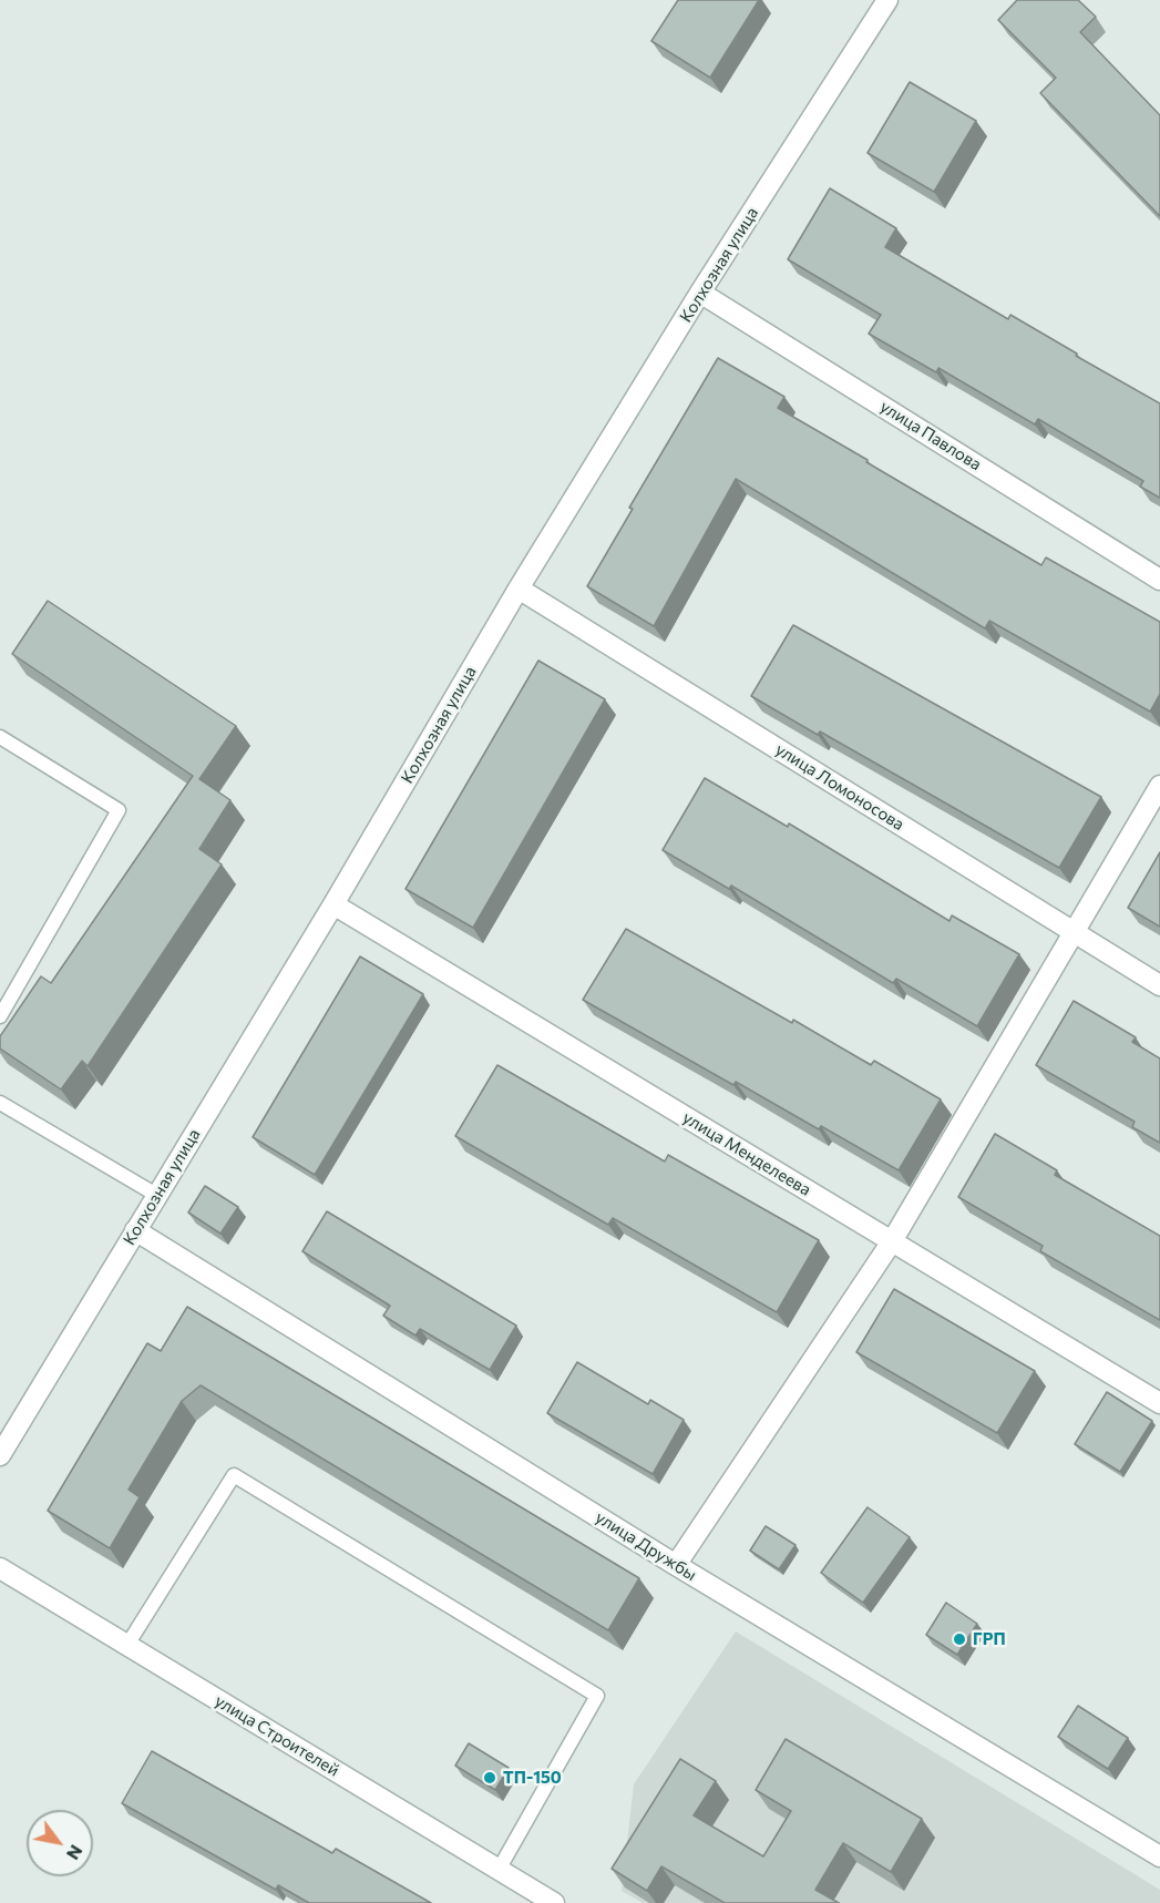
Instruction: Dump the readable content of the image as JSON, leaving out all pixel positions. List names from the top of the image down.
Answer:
{
  "streets": {
    "street": [
      "Колхозная улица",
      "улица Павлова",
      "улица Ломоносова",
      "улица Менделеева",
      "улица Дружбы",
      "улица Строителей"
    ]
  },
  "crossings": [
    ["Колхозная улица", "улица Павлова"],
    ["Колхозная улица", "улица Ломоносова"],
    ["Колхозная улица", "улица Менделеева"],
    ["Колхозная улица", "улица Дружбы"]
  ],
  "places": ["ГРП", "ТП-150"],
  "north": "bottom right"
}
